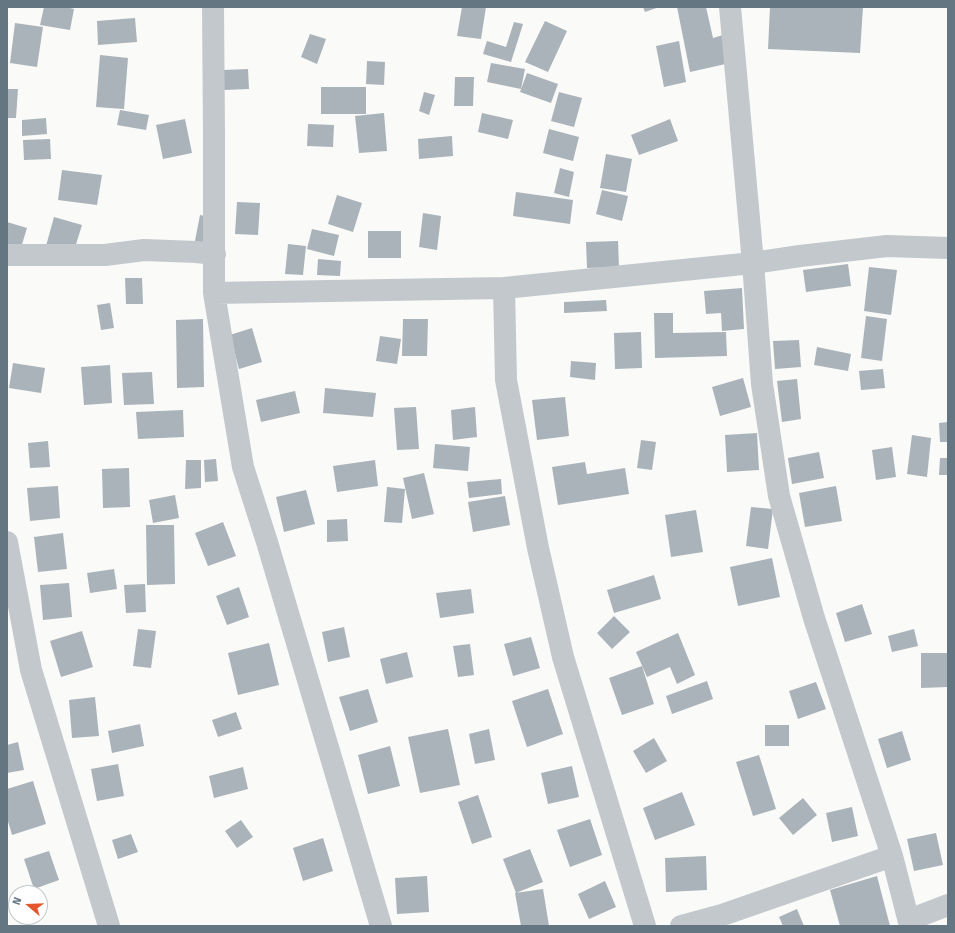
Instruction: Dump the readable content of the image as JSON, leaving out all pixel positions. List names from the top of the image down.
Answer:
{
  "north": "left"
}
